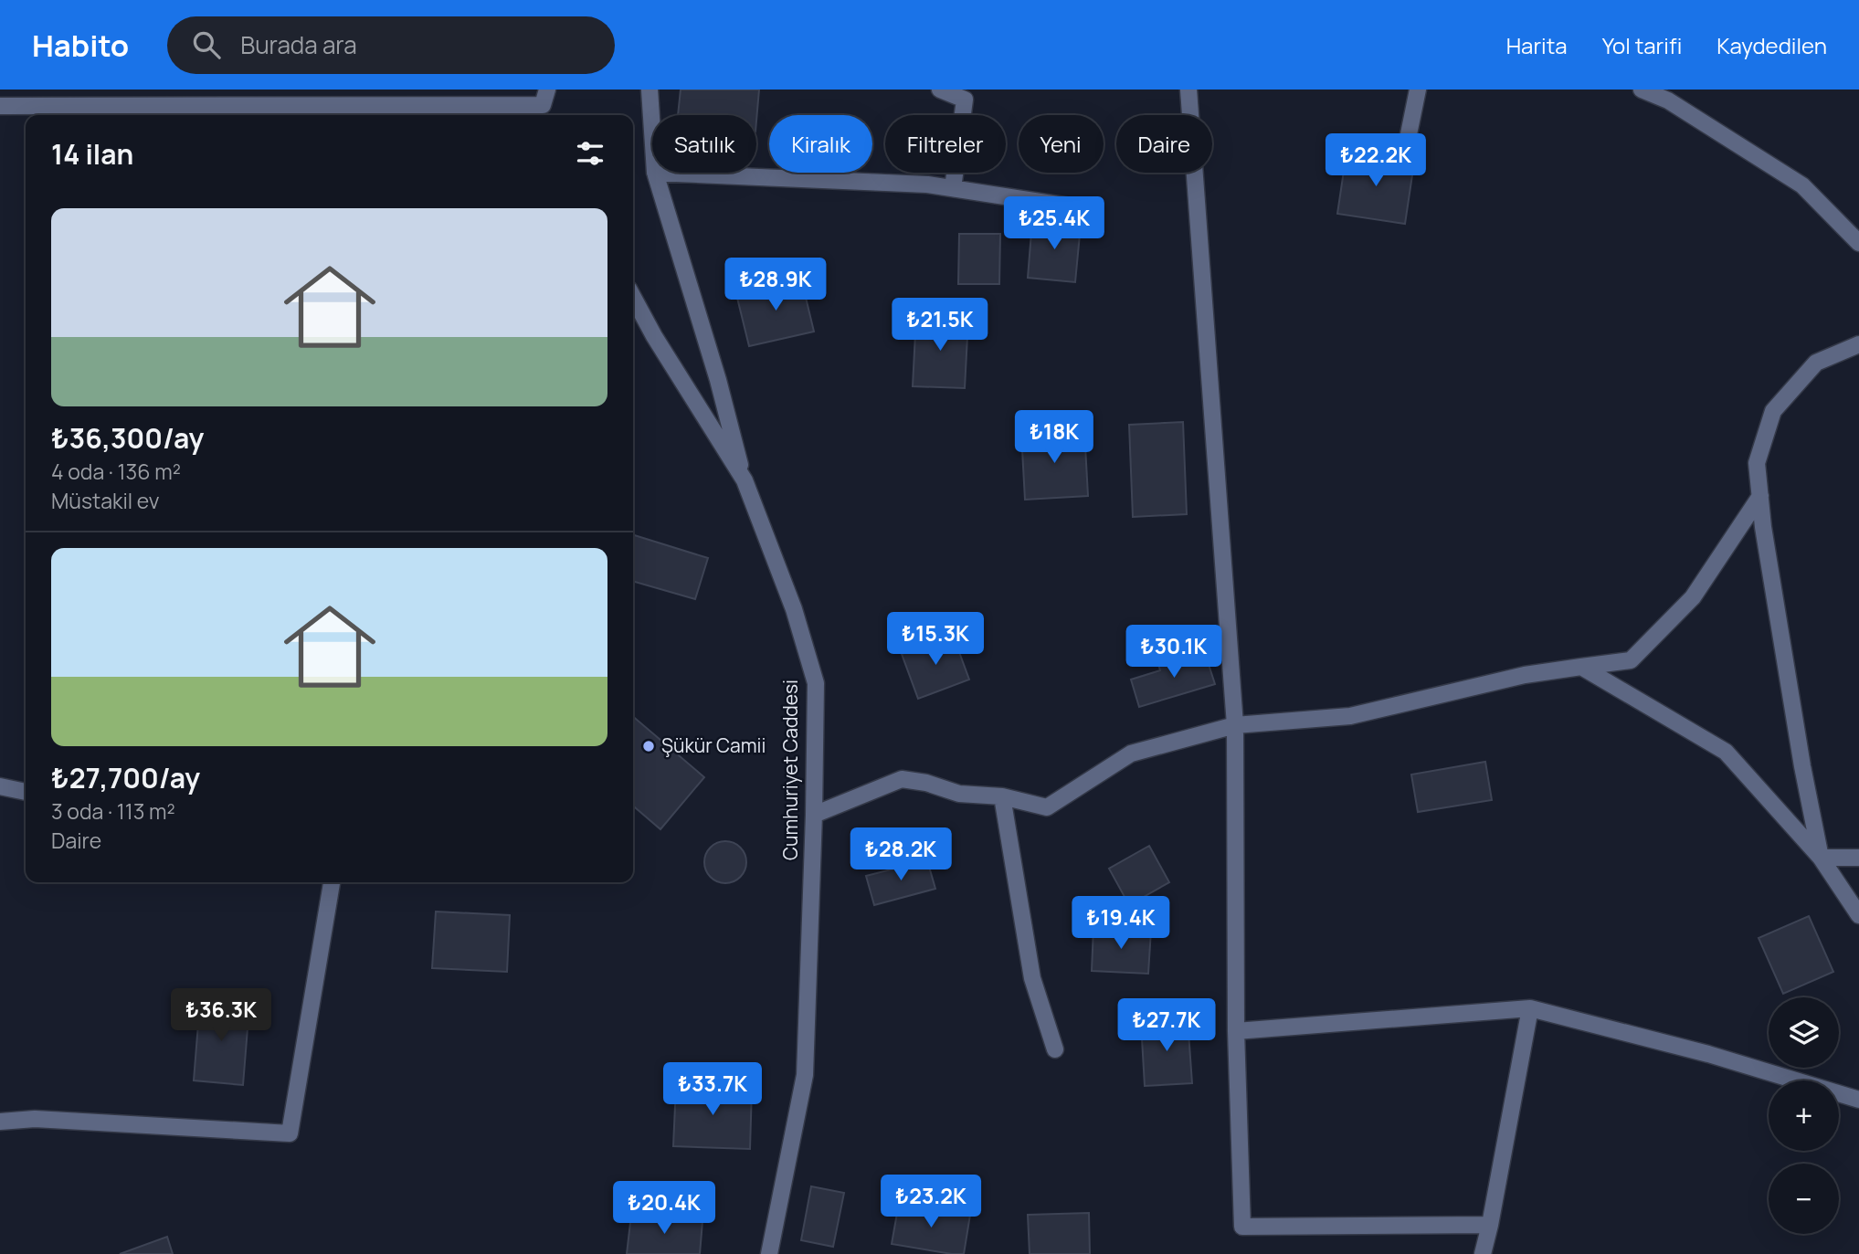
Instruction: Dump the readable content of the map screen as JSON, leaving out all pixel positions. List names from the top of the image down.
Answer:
{
  "streets": {
    "street": ["Cumhuriyet Caddesi"]
  },
  "places": ["Şükür Camii"],
  "page": {
    "header": "Habito",
    "search": "Burada ara",
    "nav": ["Harita", "Yol tarifi", "Kaydedilen"],
    "chip": [
      "Satılık",
      "Kiralık",
      "Filtreler",
      "Yeni",
      "Daire"
    ],
    "heading": "14 ilan",
    "price": [
      "₺22.2K",
      "₺25.4K",
      "₺28.9K",
      "₺21.5K",
      "₺18K",
      "₺15.3K",
      "₺30.1K",
      "₺28.2K",
      "₺19.4K",
      "₺36.3K",
      "₺27.7K",
      "₺33.7K",
      "₺23.2K",
      "₺20.4K"
    ],
    "list": [
      {
        "name": "₺36,300/ay",
        "note": "4 oda · 136 m² · Müstakil ev"
      },
      {
        "name": "₺27,700/ay",
        "note": "3 oda · 113 m² · Daire"
      }
    ],
    "map_buttons": ["+", "−"]
  }
}
